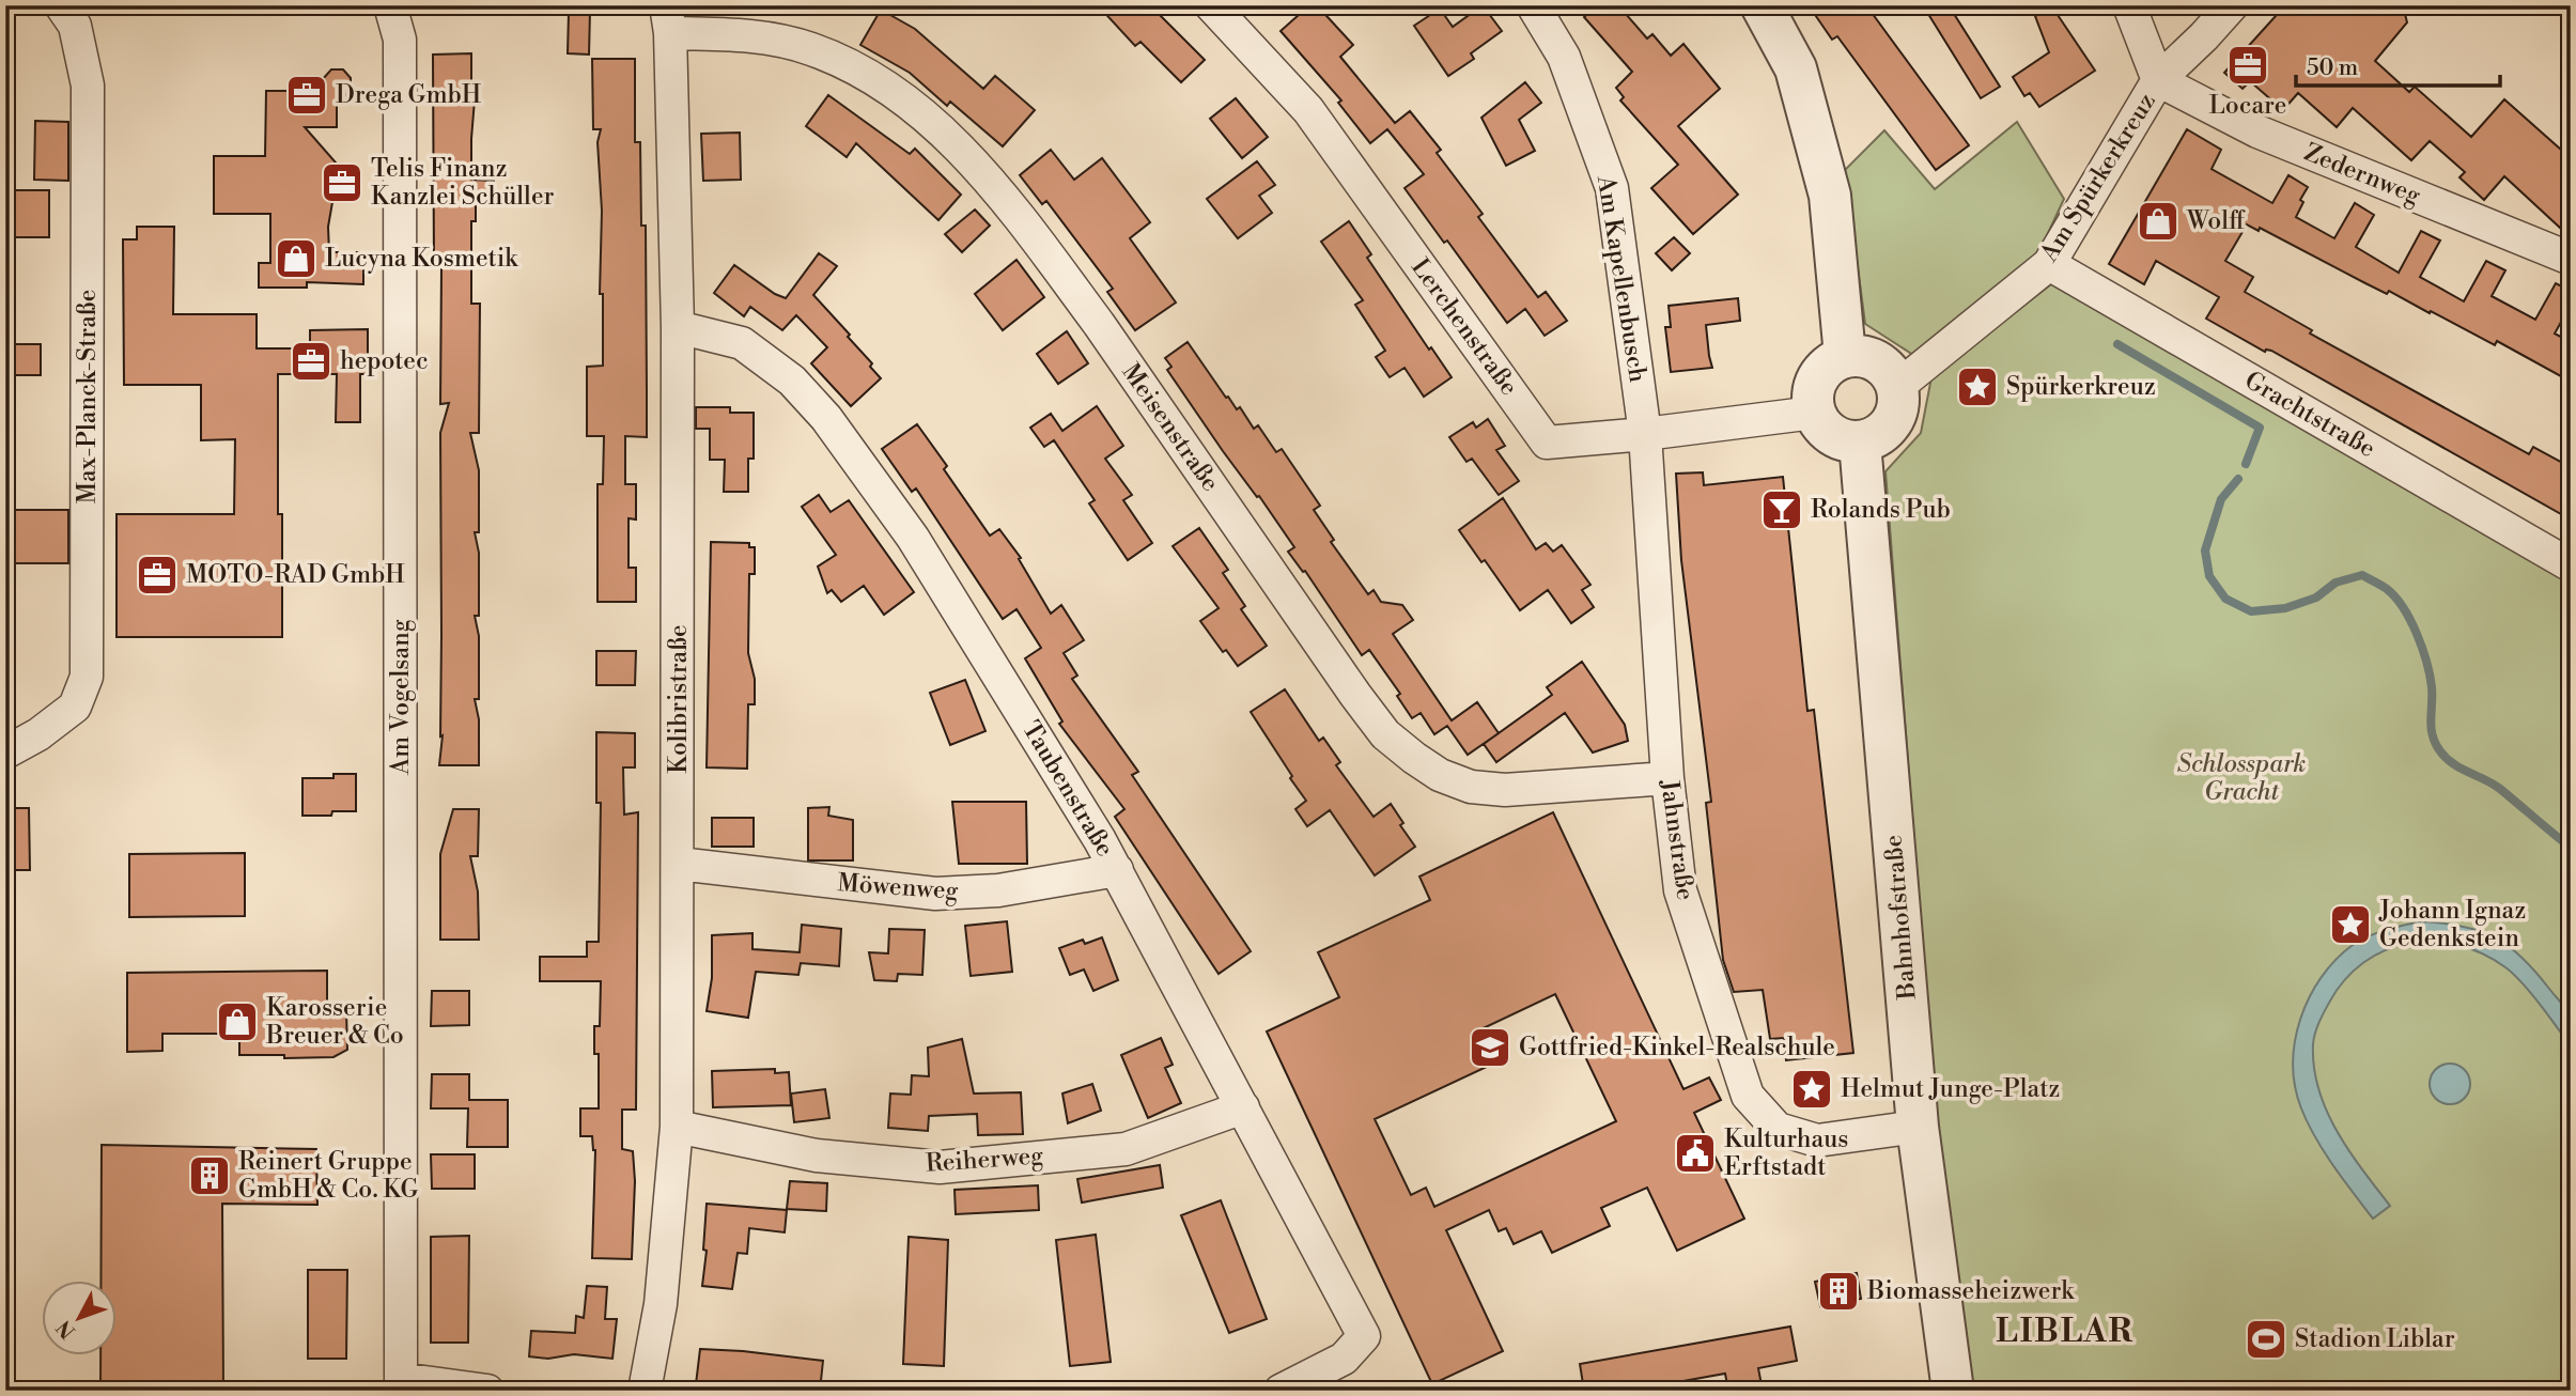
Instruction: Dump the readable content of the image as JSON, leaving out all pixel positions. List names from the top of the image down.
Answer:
{
  "streets": {
    "street": [
      "Zedernweg",
      "Am Spürkerkreuz",
      "Am Kapellenbusch",
      "Lerchenstraße",
      "Max-Planck-Straße",
      "Grachtstraße",
      "Meisenstraße",
      "Am Vogelsang",
      "Kolibristraße",
      "Taubenstraße",
      "Jahnstraße",
      "Möwenweg",
      "Bahnhofstraße",
      "Reiherweg"
    ]
  },
  "crossings": [
    ["Zedernweg", "Am Spürkerkreuz"],
    ["Am Spürkerkreuz", "Lerchenstraße"],
    ["Am Spürkerkreuz", "Grachtstraße"],
    ["Am Spürkerkreuz", "Bahnhofstraße"],
    ["Am Kapellenbusch", "Lerchenstraße"],
    ["Am Kapellenbusch", "Jahnstraße"],
    ["Lerchenstraße", "Jahnstraße"],
    ["Lerchenstraße", "Bahnhofstraße"],
    ["Meisenstraße", "Kolibristraße"],
    ["Meisenstraße", "Jahnstraße"],
    ["Kolibristraße", "Taubenstraße"],
    ["Kolibristraße", "Möwenweg"],
    ["Kolibristraße", "Reiherweg"],
    ["Taubenstraße", "Möwenweg"],
    ["Taubenstraße", "Reiherweg"],
    ["Jahnstraße", "Bahnhofstraße"]
  ],
  "districts": ["LIBLAR"],
  "parks": ["Schlosspark Gracht"],
  "places": {
    "office": [
      "Locare",
      "Drega GmbH",
      "Telis Finanz Kanzlei Schüller",
      "hepotec",
      "MOTO-RAD GmbH"
    ],
    "shop": ["Wolff", "Lucyna Kosmetik", "Karosserie Breuer & Co"],
    "place": ["Spürkerkreuz", "Johann Ignaz Gedenkstein", "Helmut Junge-Platz"],
    "bar": ["Rolands Pub"],
    "school or university": ["Gottfried-Kinkel-Realschule"],
    "public building": ["Kulturhaus Erftstadt"],
    "building": ["Reinert Gruppe GmbH & Co. KG", "Biomasseheizwerk"],
    "sports": ["Stadion Liblar"]
  },
  "scale_bar": "50 m",
  "north": "bottom left"
}
